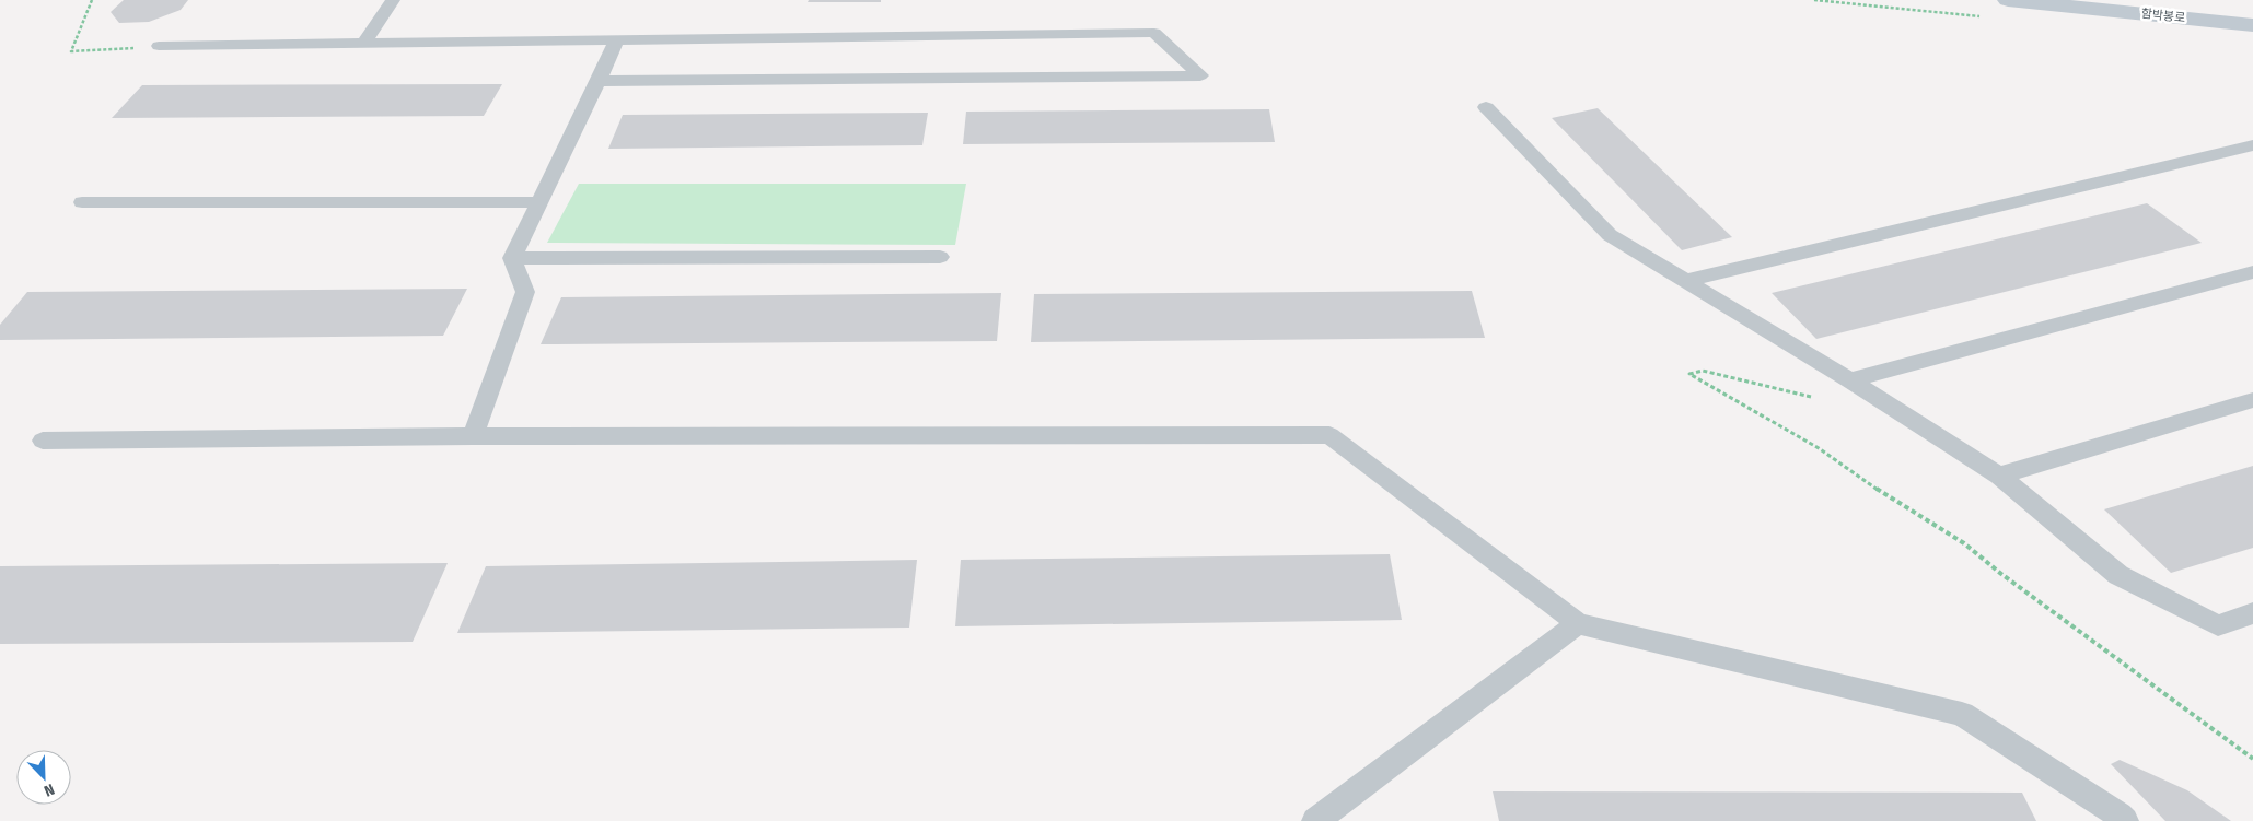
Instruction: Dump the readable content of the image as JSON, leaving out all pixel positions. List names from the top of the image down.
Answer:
{
  "streets": {
    "main road": ["함박봉로"]
  },
  "north": "bottom right"
}
